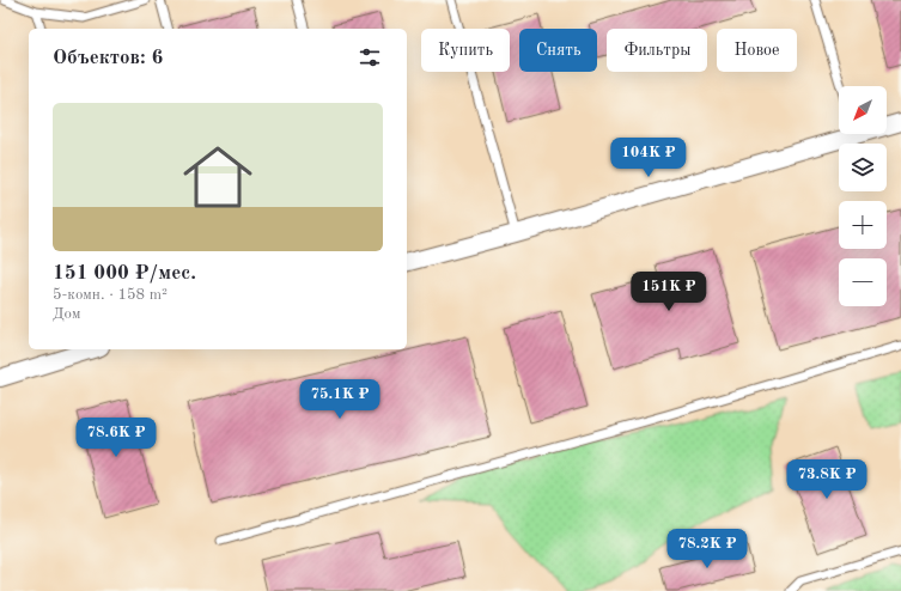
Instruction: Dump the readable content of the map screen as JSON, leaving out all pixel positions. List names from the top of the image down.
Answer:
{
  "north": "bottom left",
  "page": {
    "chip": [
      "Купить",
      "Снять",
      "Фильтры",
      "Новое"
    ],
    "heading": "Объектов: 6",
    "map_buttons": ["+", "−"],
    "list": [
      {
        "name": "151 000 ₽/мес.",
        "note": "5-комн. · 158 m² · Дом"
      }
    ],
    "price": [
      "104K ₽",
      "151K ₽",
      "75.1K ₽",
      "78.6K ₽",
      "73.8K ₽",
      "78.2K ₽"
    ]
  }
}
